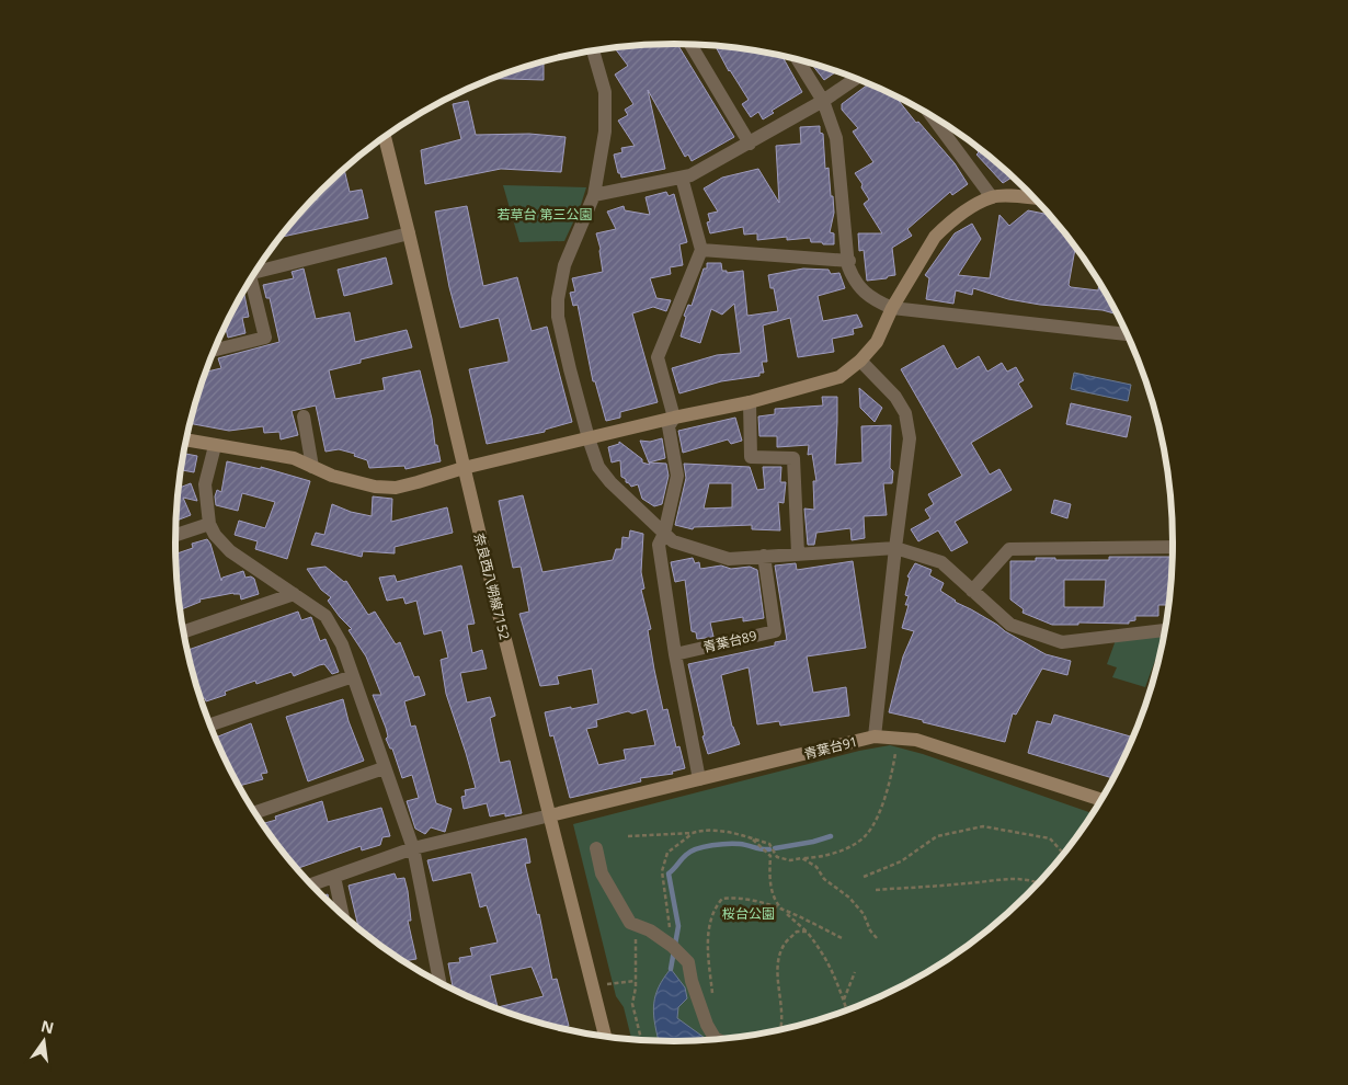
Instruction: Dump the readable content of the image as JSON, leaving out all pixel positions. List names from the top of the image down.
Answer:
{
  "streets": {
    "street": ["奈良西八朔線7152", "青葉台89", "青葉台91"]
  },
  "crossings": [
    ["奈良西八朔線7152", "青葉台91"]
  ],
  "parks": ["若草台 第三公園", "桜台公園"],
  "north": "top"
}
